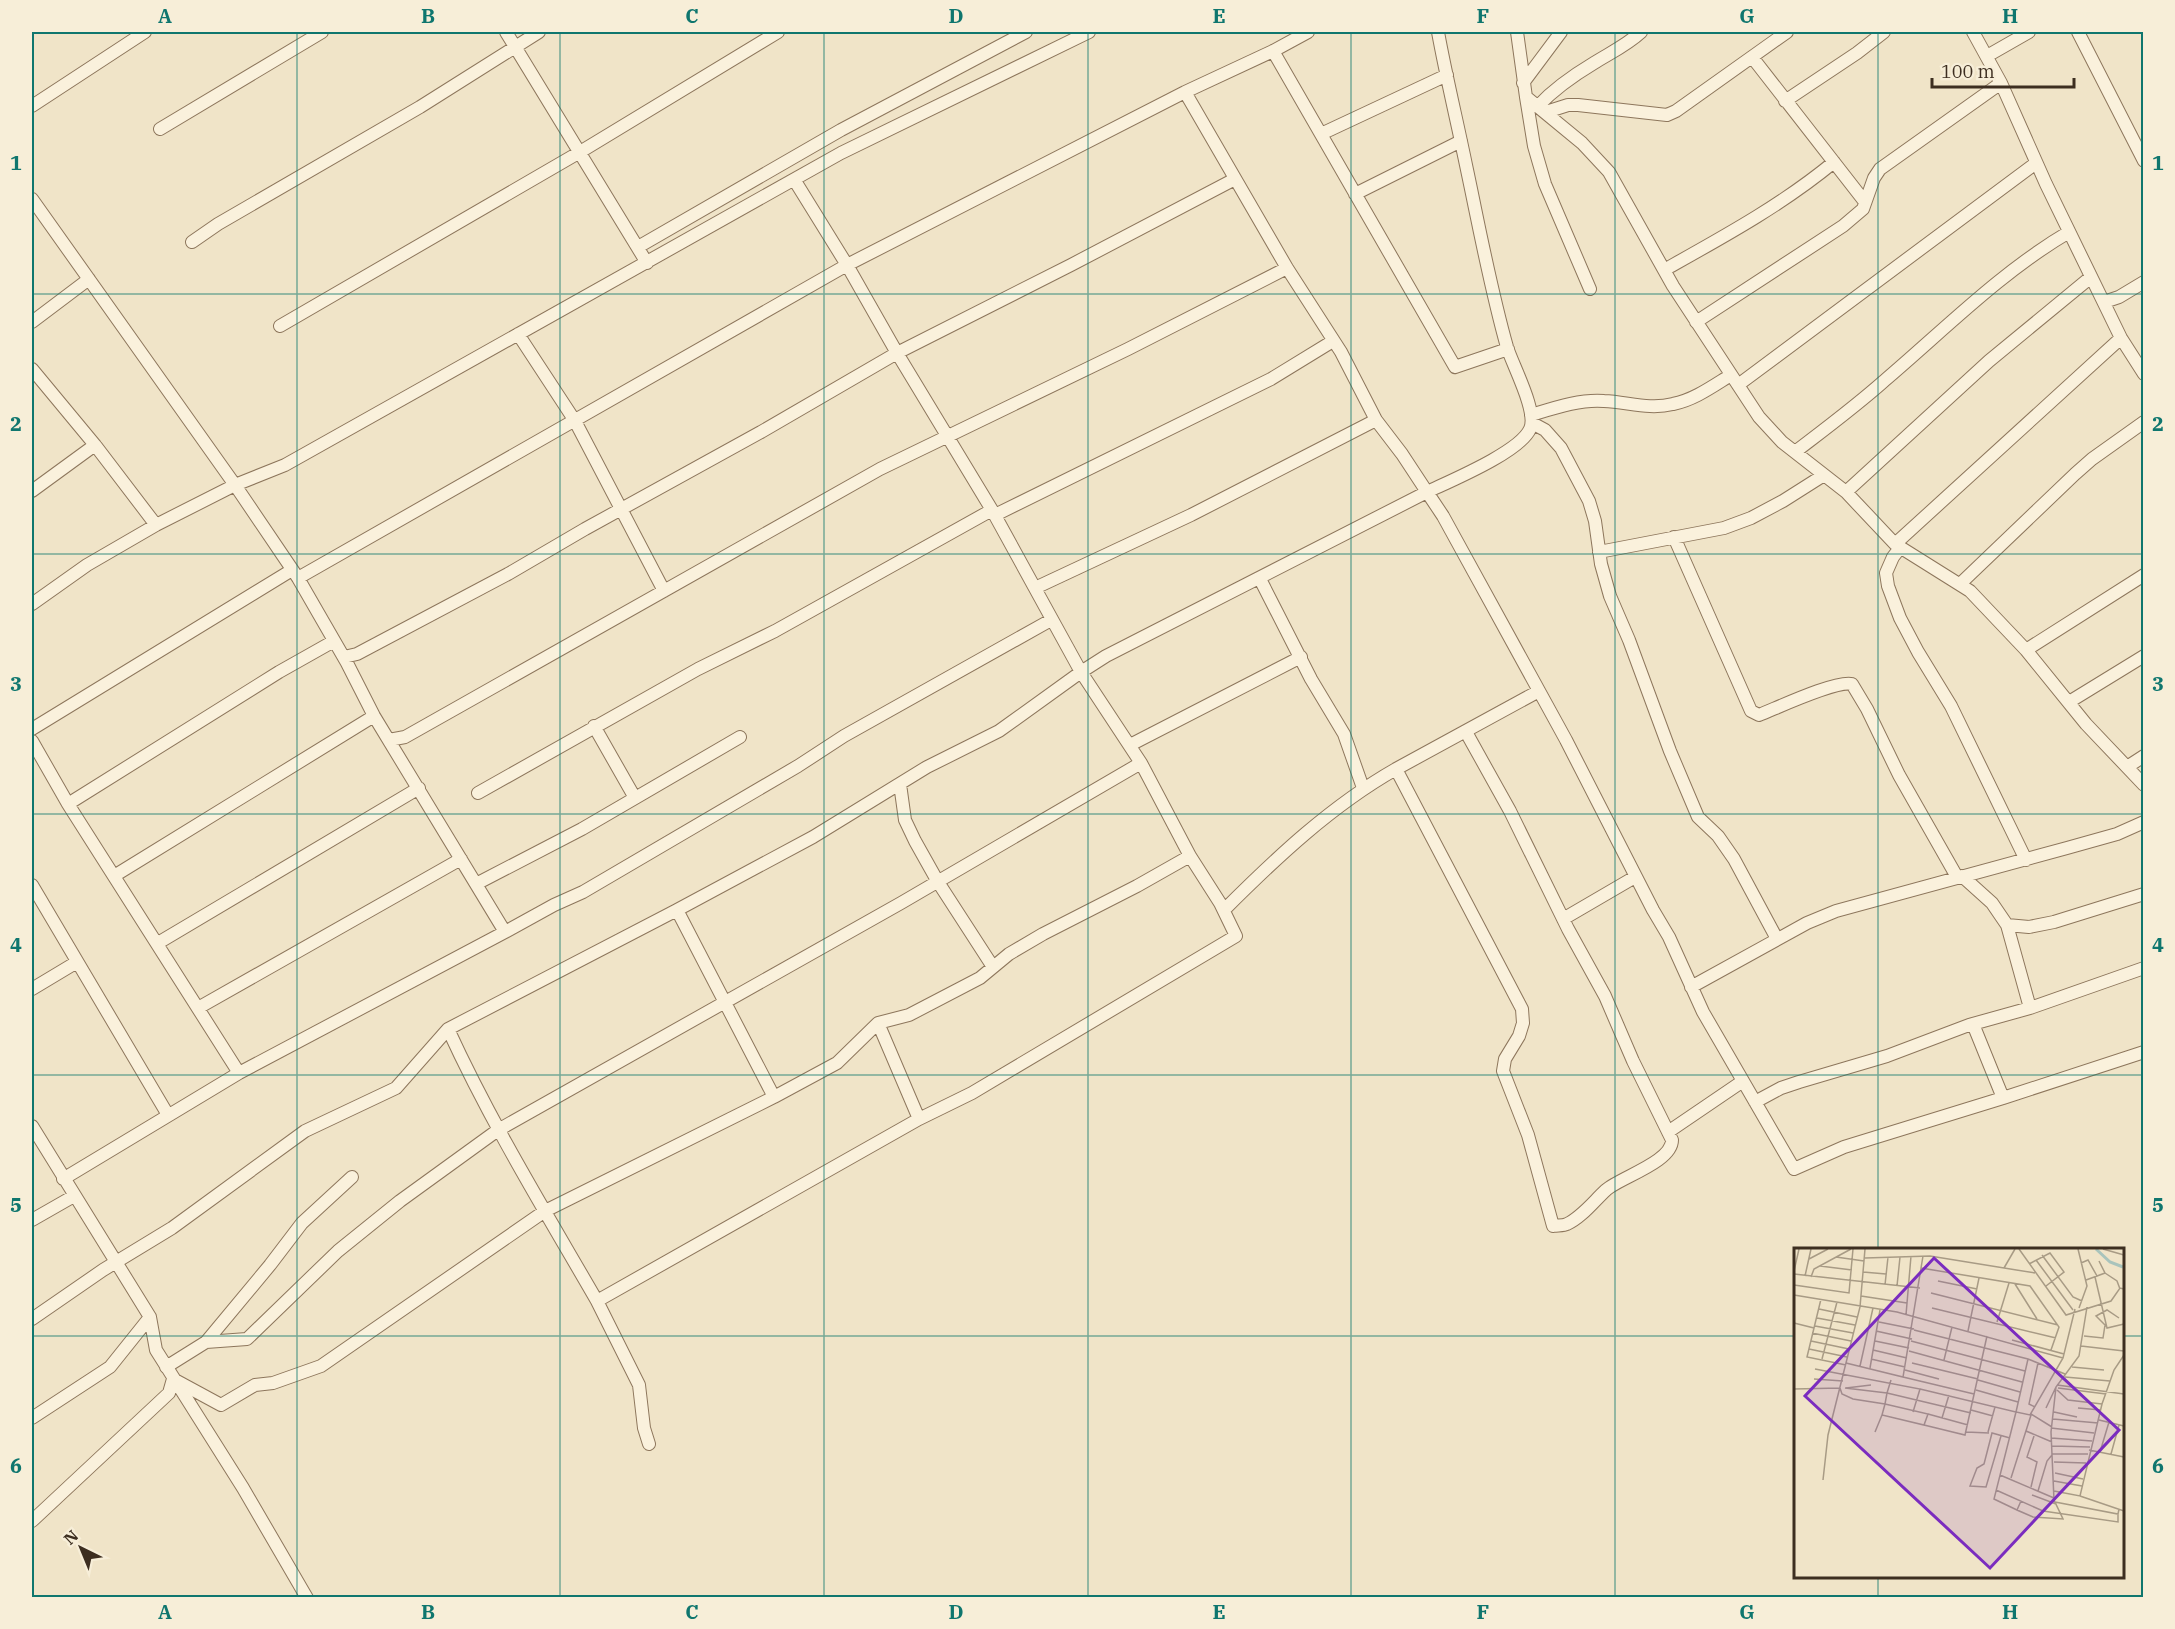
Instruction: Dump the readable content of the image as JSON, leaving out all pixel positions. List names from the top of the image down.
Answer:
{
  "scale_bar": "100 m",
  "north": "top left",
  "grid": {
    "columns": [
      "A",
      "B",
      "C",
      "D",
      "E",
      "F",
      "G",
      "H"
    ],
    "rows": [
      "1",
      "2",
      "3",
      "4",
      "5",
      "6"
    ]
  }
}
